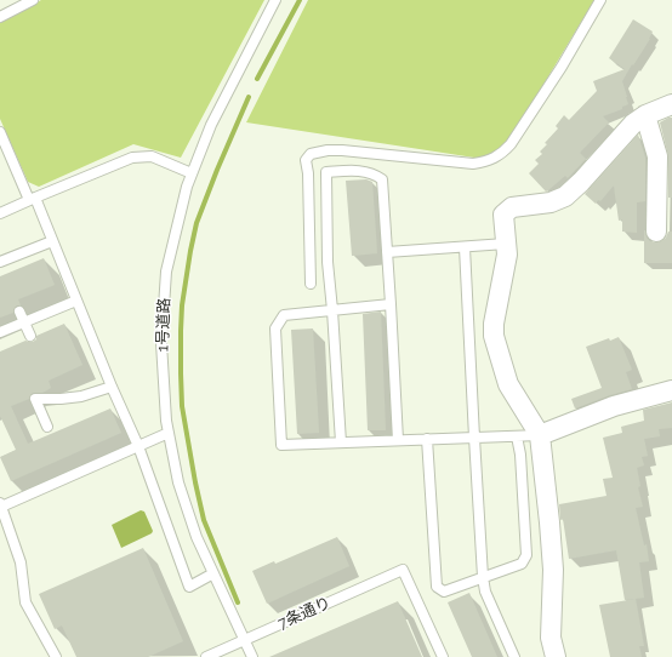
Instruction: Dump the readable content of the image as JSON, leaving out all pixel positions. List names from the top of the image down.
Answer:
{
  "streets": {
    "lane": ["1号道路", "7条通り"]
  },
  "crossings": [
    ["1号道路", "7条通り"]
  ]
}
